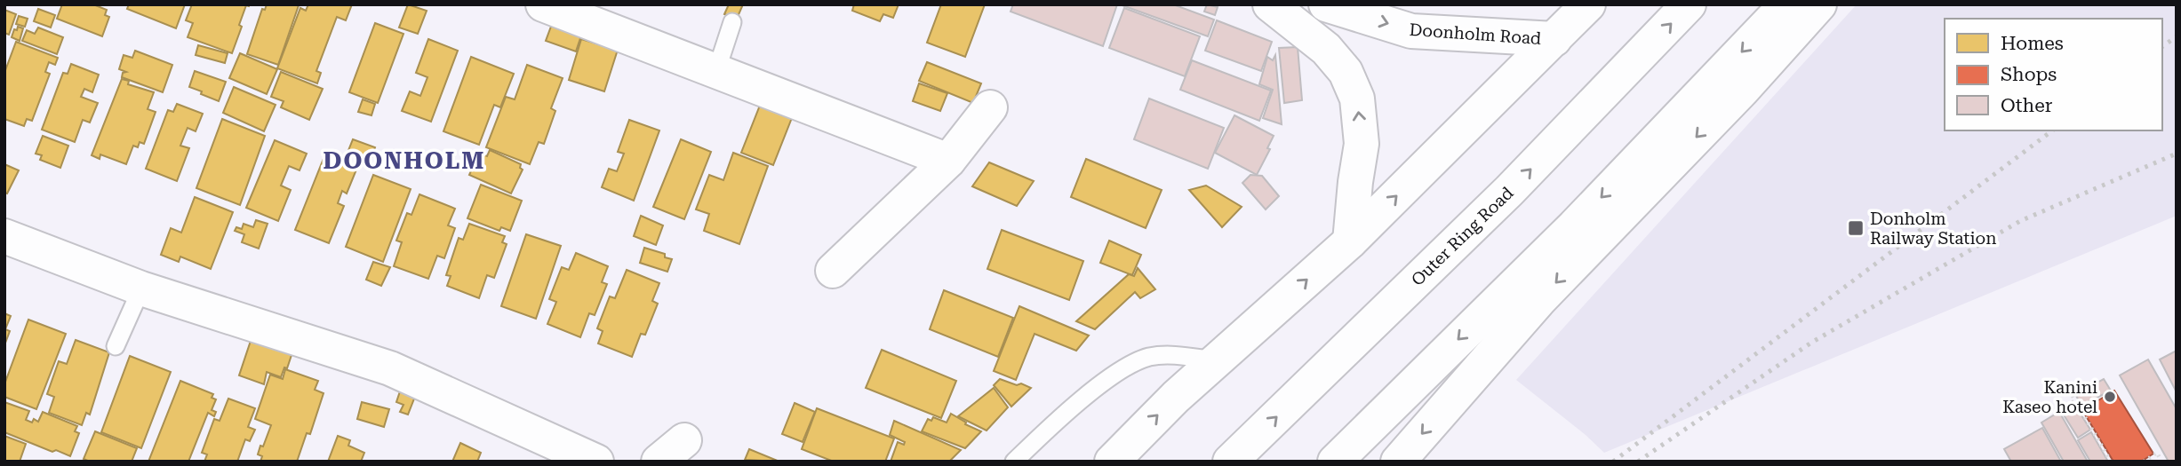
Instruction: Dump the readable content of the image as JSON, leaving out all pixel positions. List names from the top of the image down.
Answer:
{
  "streets": {
    "main road": ["Doonholm Road", "Outer Ring Road"]
  },
  "one_way": ["Doonholm Road"],
  "districts": ["DOONHOLM"],
  "places": {
    "transit": ["Donholm Railway Station"],
    "other": ["Kanini Kaseo hotel"]
  },
  "legend": ["Homes", "Shops", "Other"]
}
